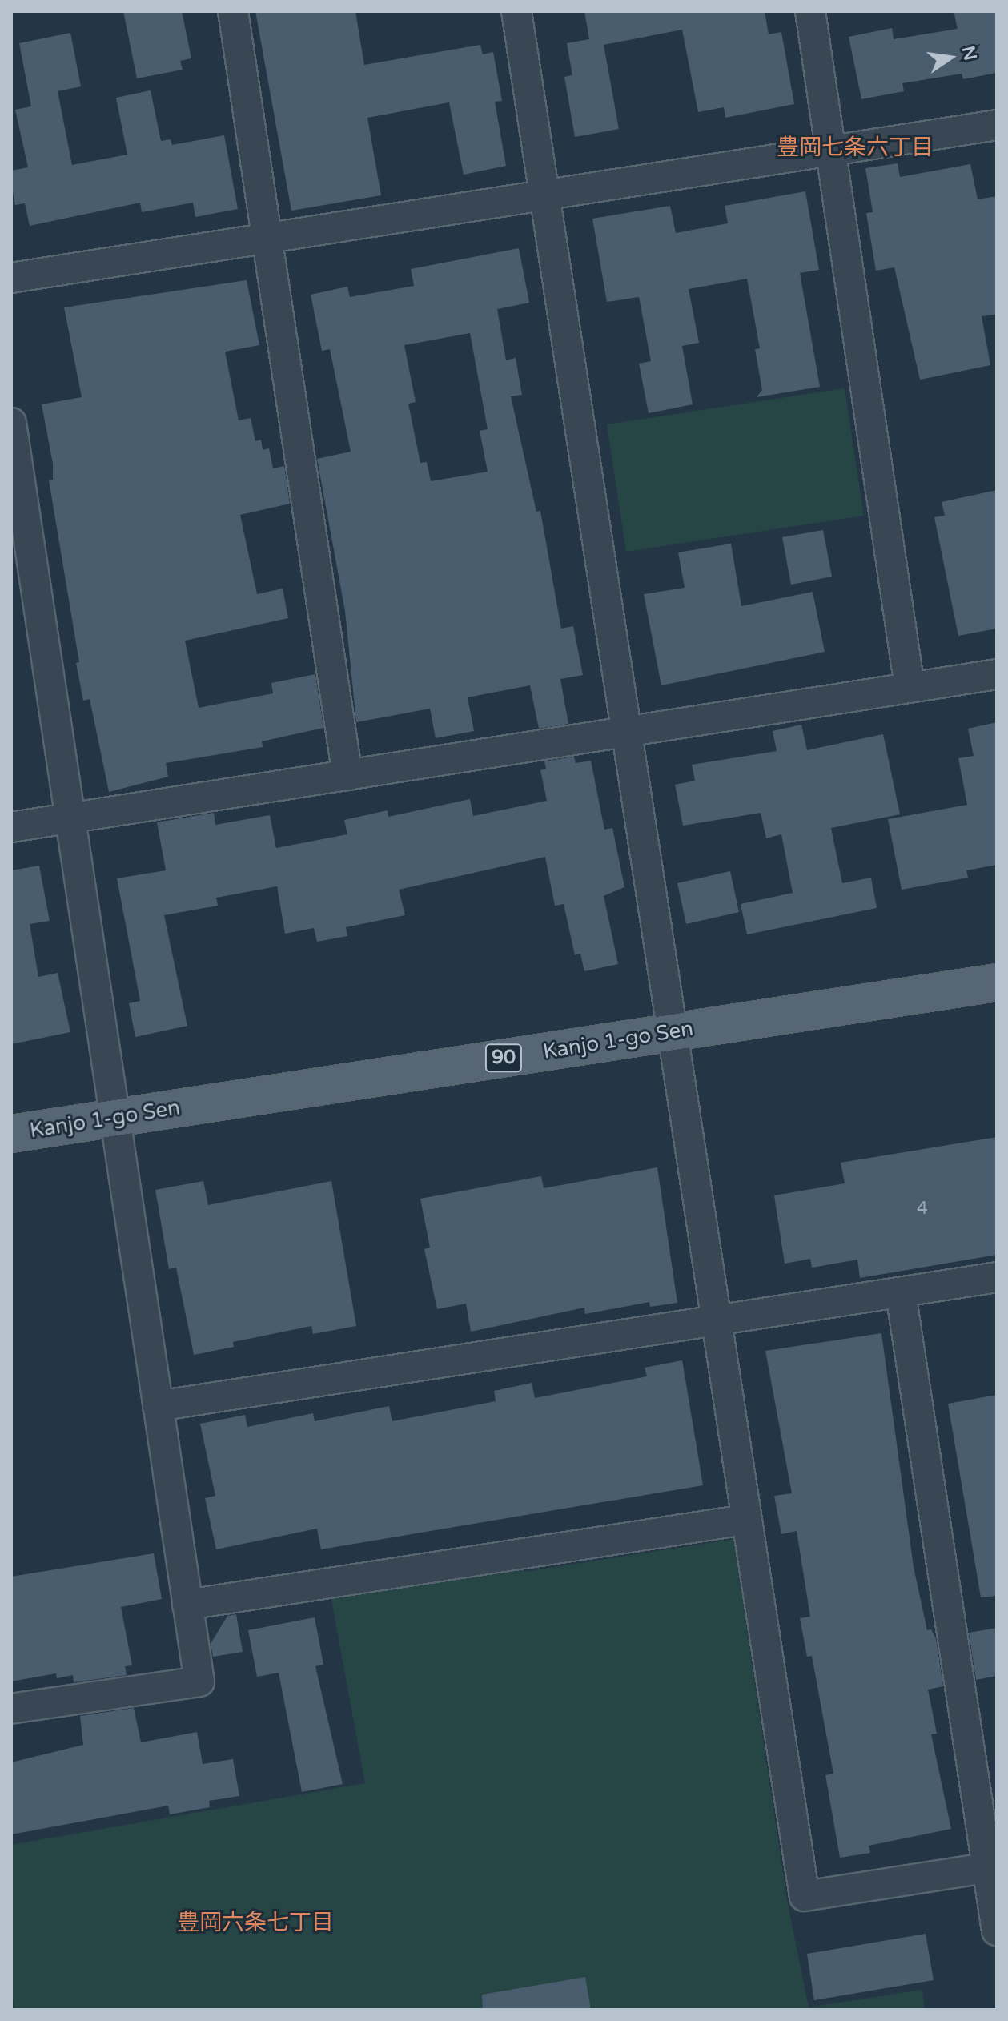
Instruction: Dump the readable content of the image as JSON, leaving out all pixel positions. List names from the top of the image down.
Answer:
{
  "streets": {
    "main road": ["Kanjo 1-go Sen", "90"]
  },
  "districts": ["豊岡七条六丁目", "豊岡六条七丁目"],
  "house_numbers": ["4"],
  "north": "right"
}
